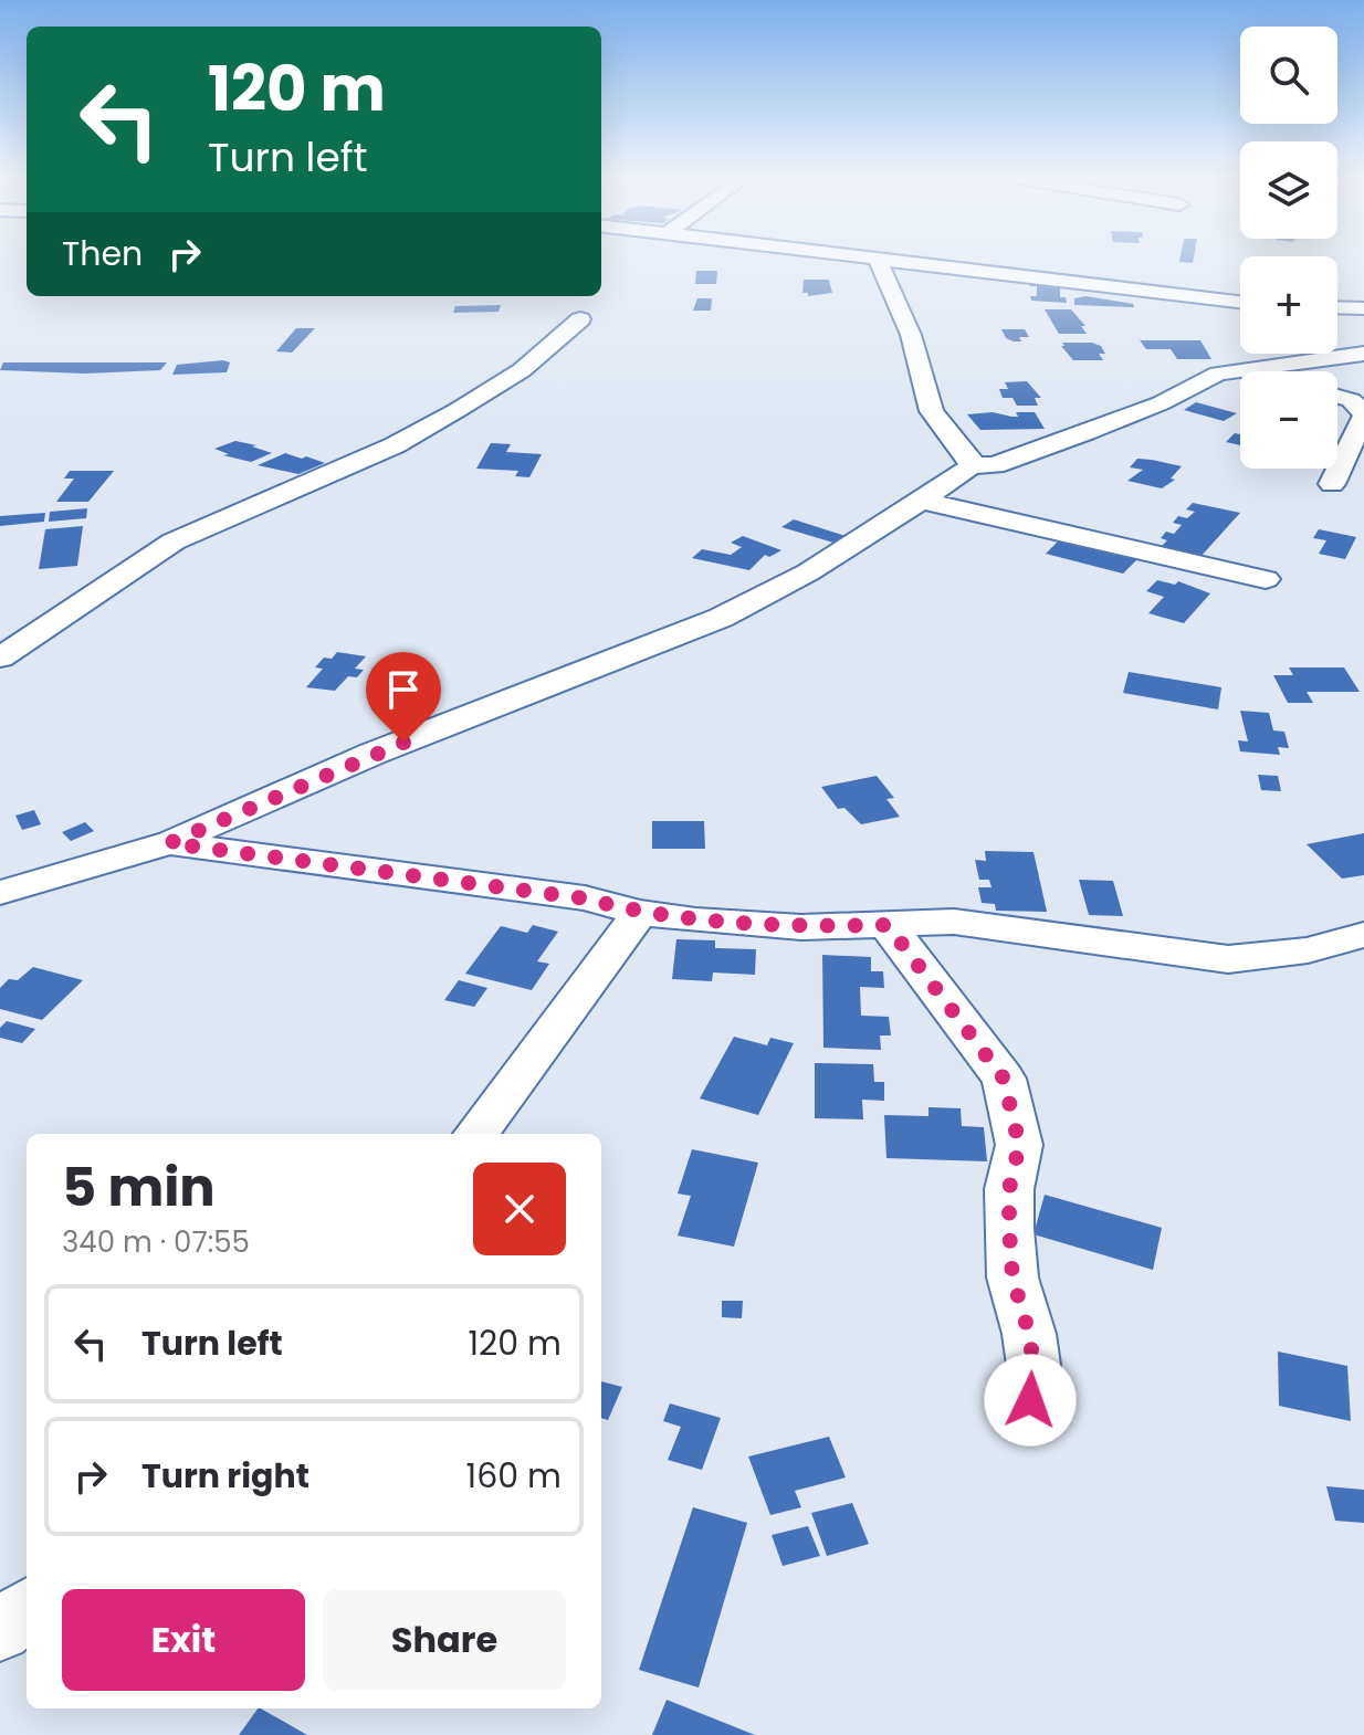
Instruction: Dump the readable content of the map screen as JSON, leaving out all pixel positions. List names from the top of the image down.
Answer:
{
  "page": {
    "map_buttons": ["+", "−"],
    "turn": ["120 m", "Turn left"],
    "then": "Then",
    "heading": ["5 min", "340 m · 07:55"],
    "list": [
      {
        "name": "Turn left",
        "value": "120 m"
      },
      {
        "name": "Turn right",
        "value": "160 m"
      }
    ],
    "buttons": ["Exit", "Share"]
  }
}
